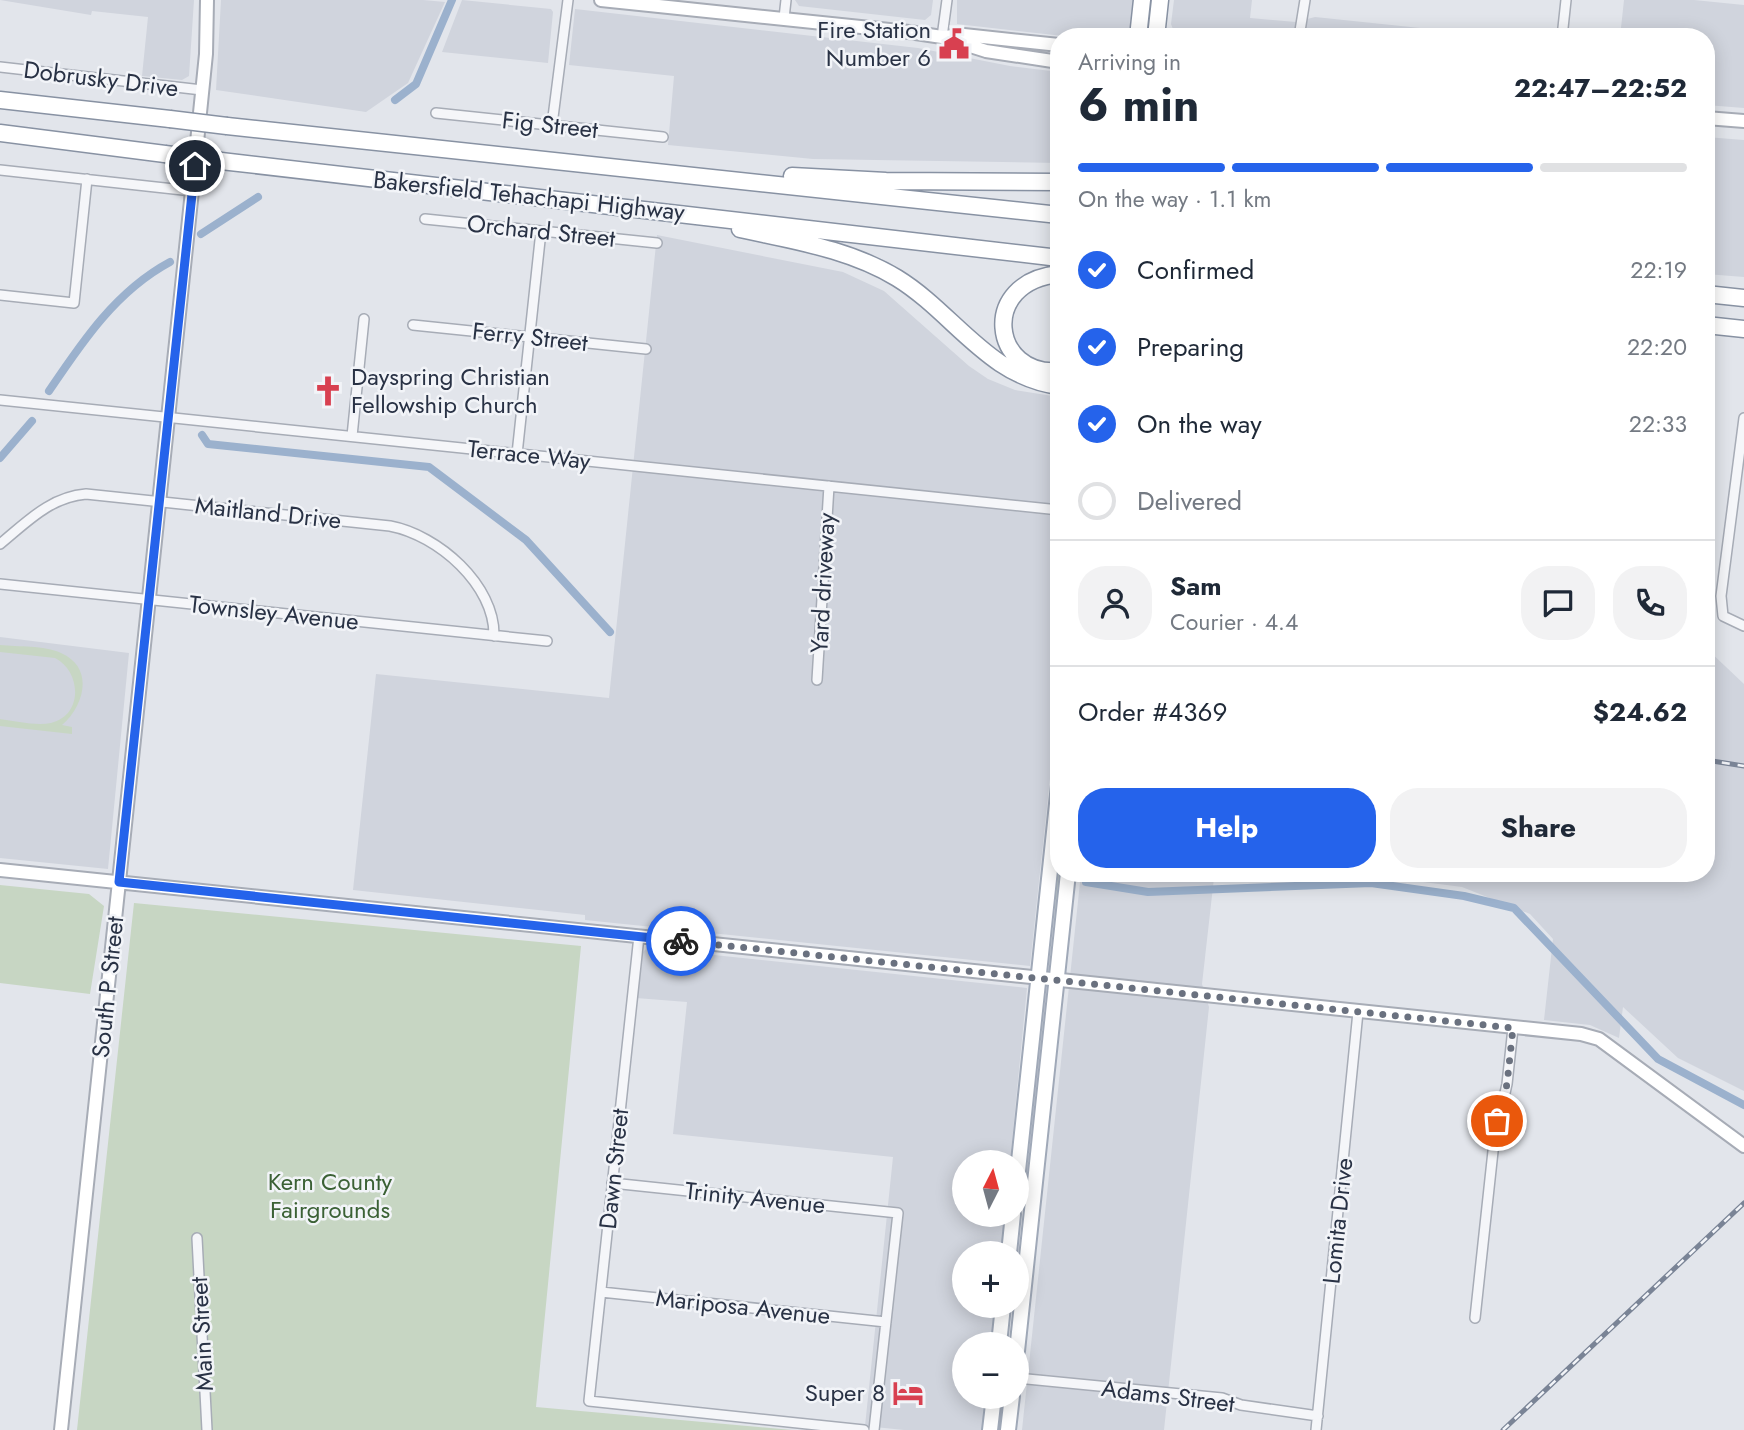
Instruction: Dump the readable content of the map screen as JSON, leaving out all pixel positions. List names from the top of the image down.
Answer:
{
  "streets": {
    "highway": ["Bakersfield Tehachapi Highway"],
    "street": [
      "Dobrusky Drive",
      "Fig Street",
      "Orchard Street",
      "Ferry Street",
      "Terrace Way",
      "Maitland Drive",
      "Yard driveway",
      "Townsley Avenue",
      "South P Street",
      "Dawn Street",
      "Trinity Avenue",
      "Lomita Drive",
      "Mariposa Avenue",
      "Main Street",
      "Adams Street"
    ]
  },
  "crossings": [
    ["Dobrusky Drive", "South P Street"],
    ["Terrace Way", "Yard driveway"],
    ["Terrace Way", "South P Street"],
    ["Maitland Drive", "Townsley Avenue"],
    ["Maitland Drive", "South P Street"],
    ["Townsley Avenue", "South P Street"],
    ["Dawn Street", "Trinity Avenue"],
    ["Dawn Street", "Mariposa Avenue"],
    ["Trinity Avenue", "Mariposa Avenue"],
    ["Lomita Drive", "Adams Street"]
  ],
  "parks": ["Kern County Fairgrounds"],
  "places": {
    "public building": ["Fire Station Number 6"],
    "church": ["Dayspring Christian Fellowship Church"],
    "hotel": ["Super 8"]
  },
  "north": "top",
  "page": {
    "heading": ["6 min", "Arriving in", "22:47–22:52"],
    "panel": [
      "Sam",
      "Courier · 4.4",
      "Order #4369",
      "$24.62"
    ],
    "bar": "On the way · 1.1 km",
    "list": [
      ["Confirmed", "22:19"],
      ["Preparing", "22:20"],
      ["On the way", "22:33"],
      "Delivered"
    ],
    "buttons": ["Help", "Share"],
    "map_buttons": ["+", "−"]
  }
}
